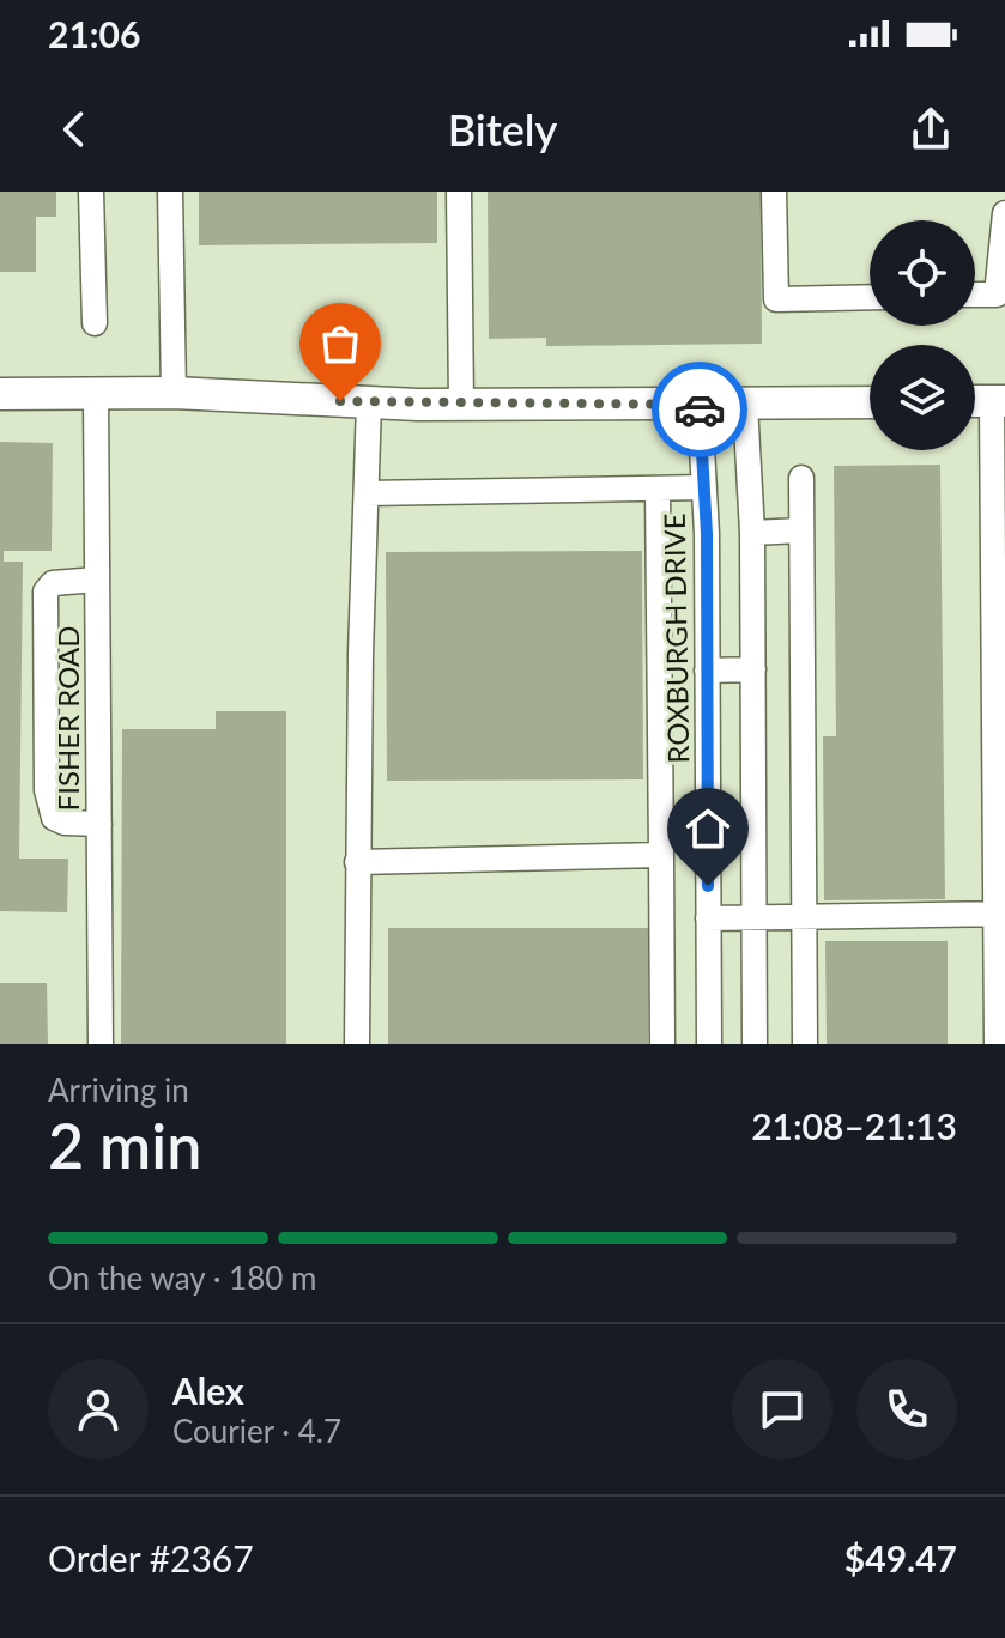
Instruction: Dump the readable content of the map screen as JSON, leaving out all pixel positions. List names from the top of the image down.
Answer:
{
  "streets": {
    "street": ["ROXBURGH DRIVE", "FISHER ROAD"]
  },
  "page": {
    "status": "21:06",
    "header": "Bitely",
    "heading": ["2 min", "Arriving in", "21:08–21:13"],
    "panel": [
      "Alex",
      "Courier · 4.7",
      "Order #2367",
      "$49.47"
    ],
    "bar": "On the way · 180 m"
  }
}
